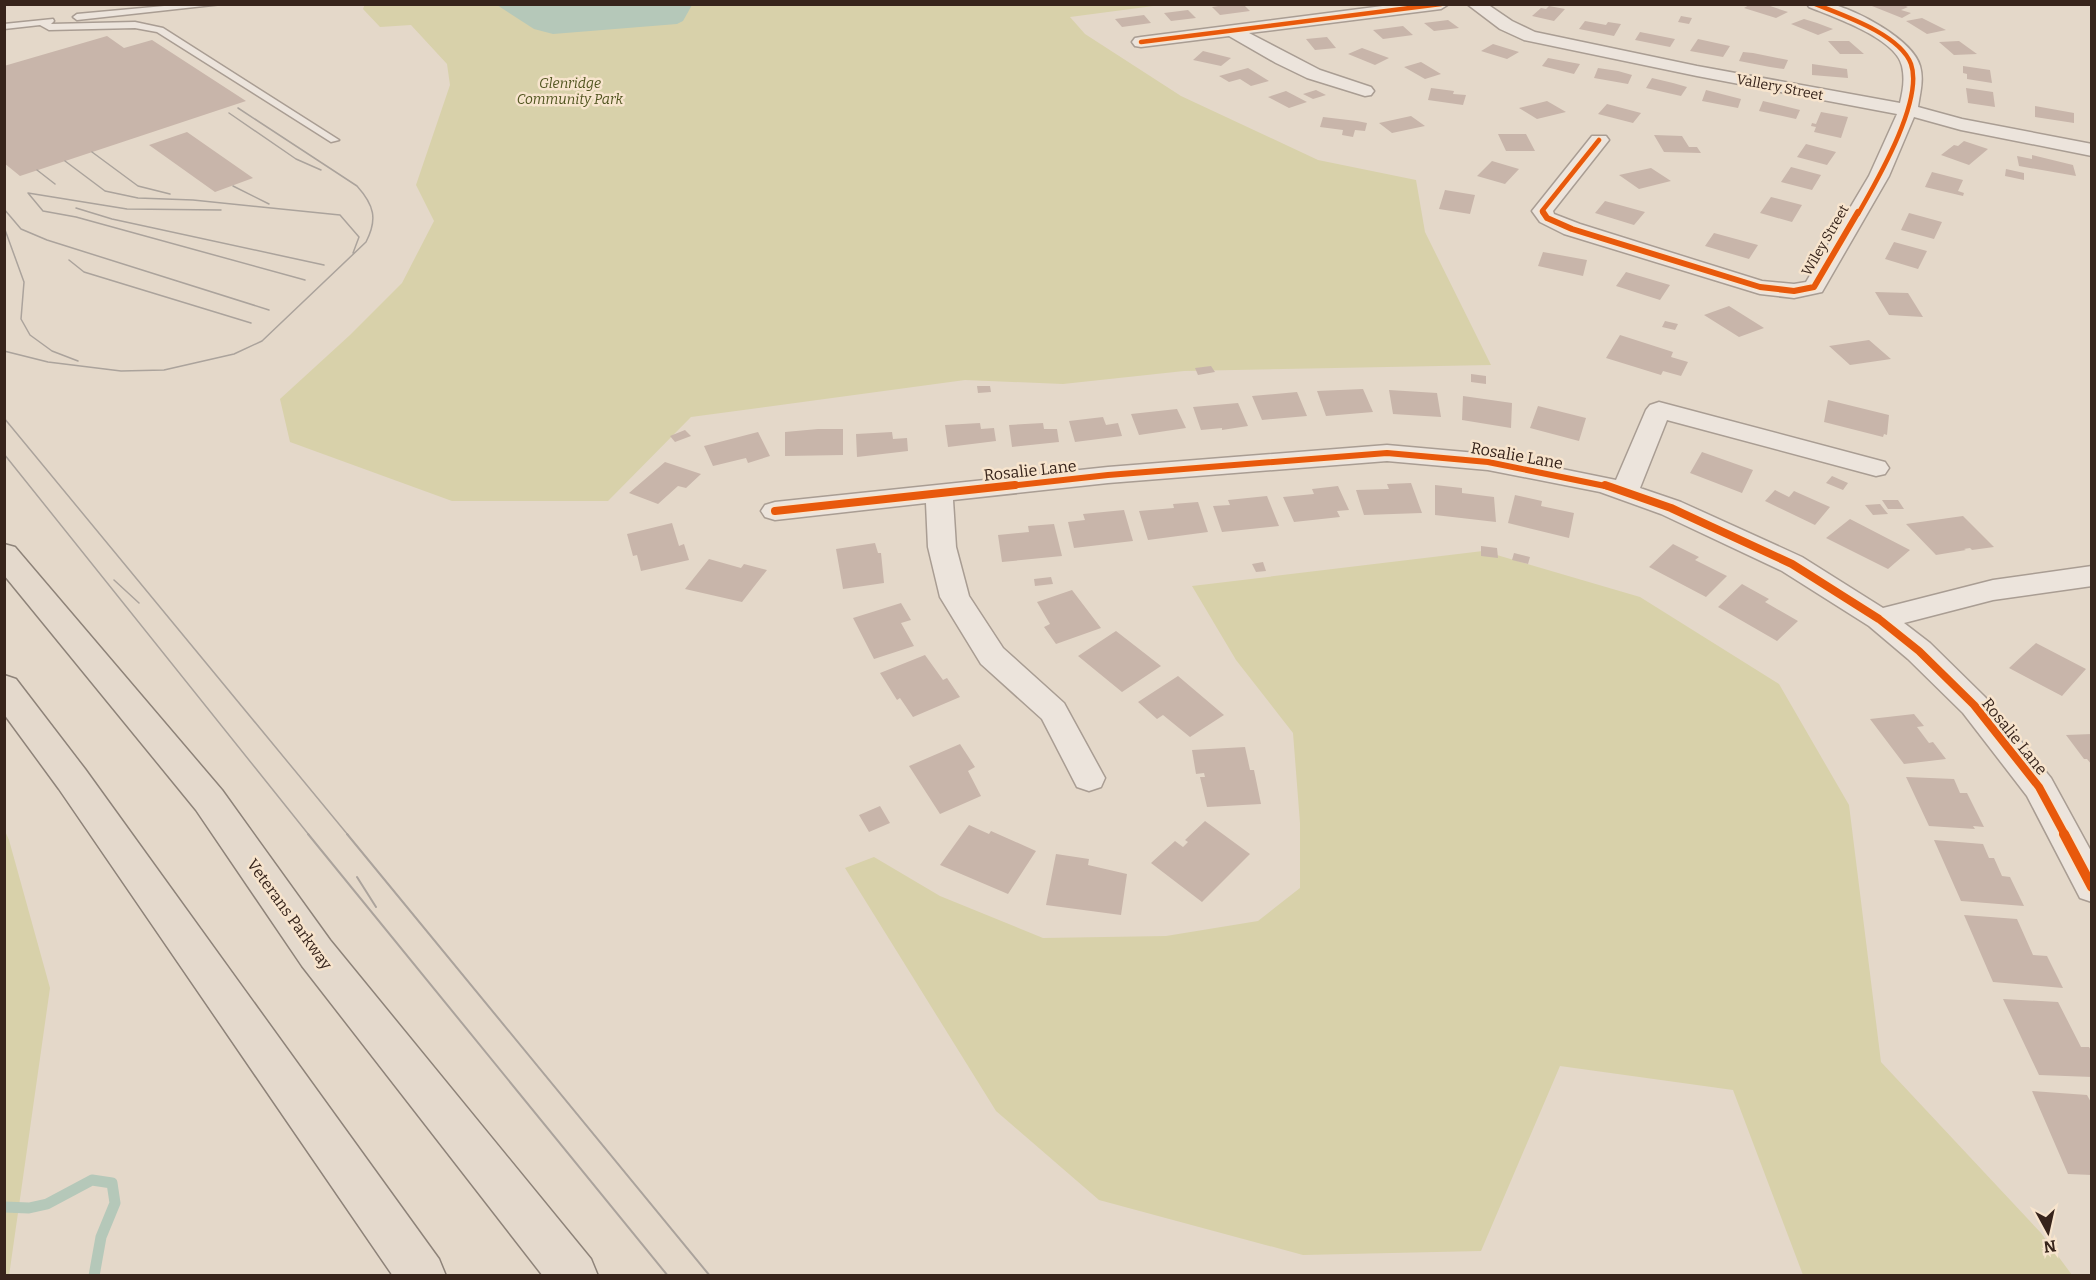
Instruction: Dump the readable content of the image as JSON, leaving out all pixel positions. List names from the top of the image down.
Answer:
{
  "streets": {
    "main road": ["Veterans Parkway"],
    "street": ["Vallery Street", "Wiley Street", "Rosalie Lane"]
  },
  "crossings": [
    ["Vallery Street", "Wiley Street"]
  ],
  "parks": ["Glenridge Community Park"],
  "north": "bottom"
}
